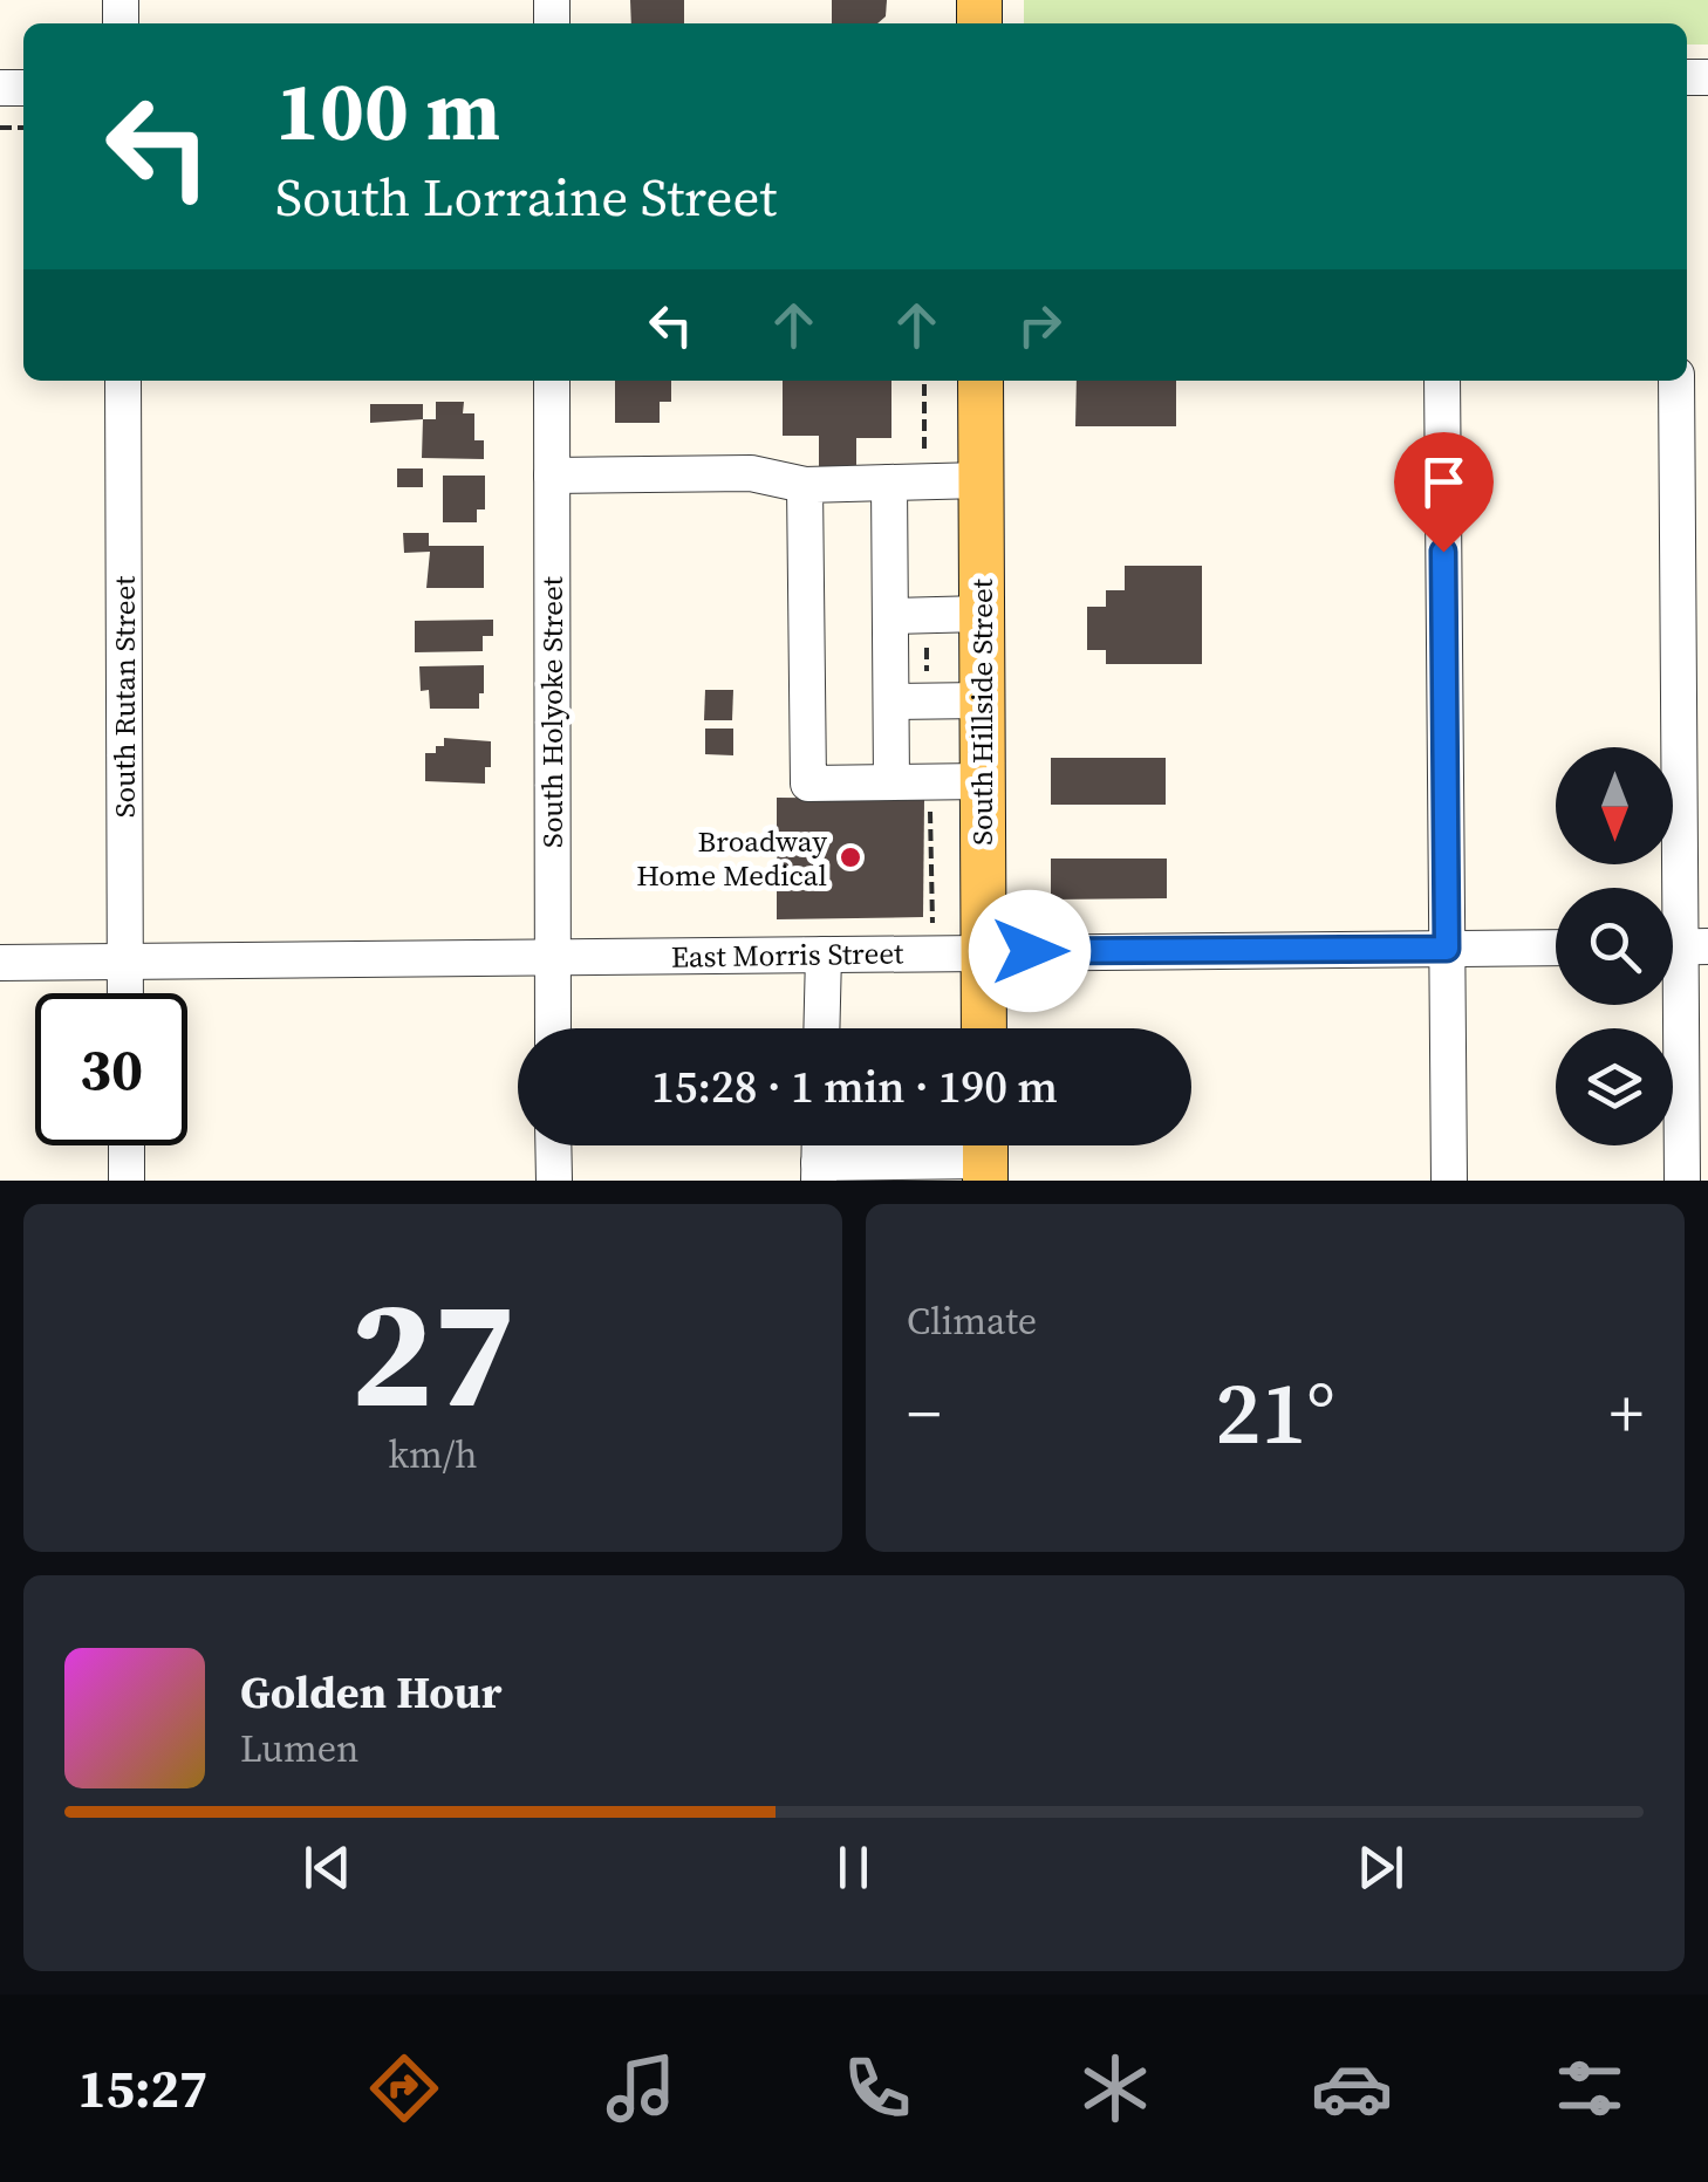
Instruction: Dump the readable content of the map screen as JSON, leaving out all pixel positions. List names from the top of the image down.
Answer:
{
  "streets": {
    "main road": ["South Hillside Street"],
    "street": ["South Rutan Street", "South Holyoke Street", "East Morris Street"]
  },
  "crossings": [
    ["South Rutan Street", "East Morris Street"],
    ["South Holyoke Street", "East Morris Street"],
    ["South Hillside Street", "East Morris Street"]
  ],
  "places": ["Broadway Home Medical"],
  "north": "bottom",
  "page": {
    "turn": ["100 m", "South Lorraine Street"],
    "limit": "30",
    "trip": "15:28 · 1 min · 190 m",
    "tile": [
      ["27", "km/h"],
      "Climate"
    ],
    "heat": ["−", "21°", "+"],
    "song": ["Golden Hour", "Lumen"],
    "tabs": "15:27"
  }
}
